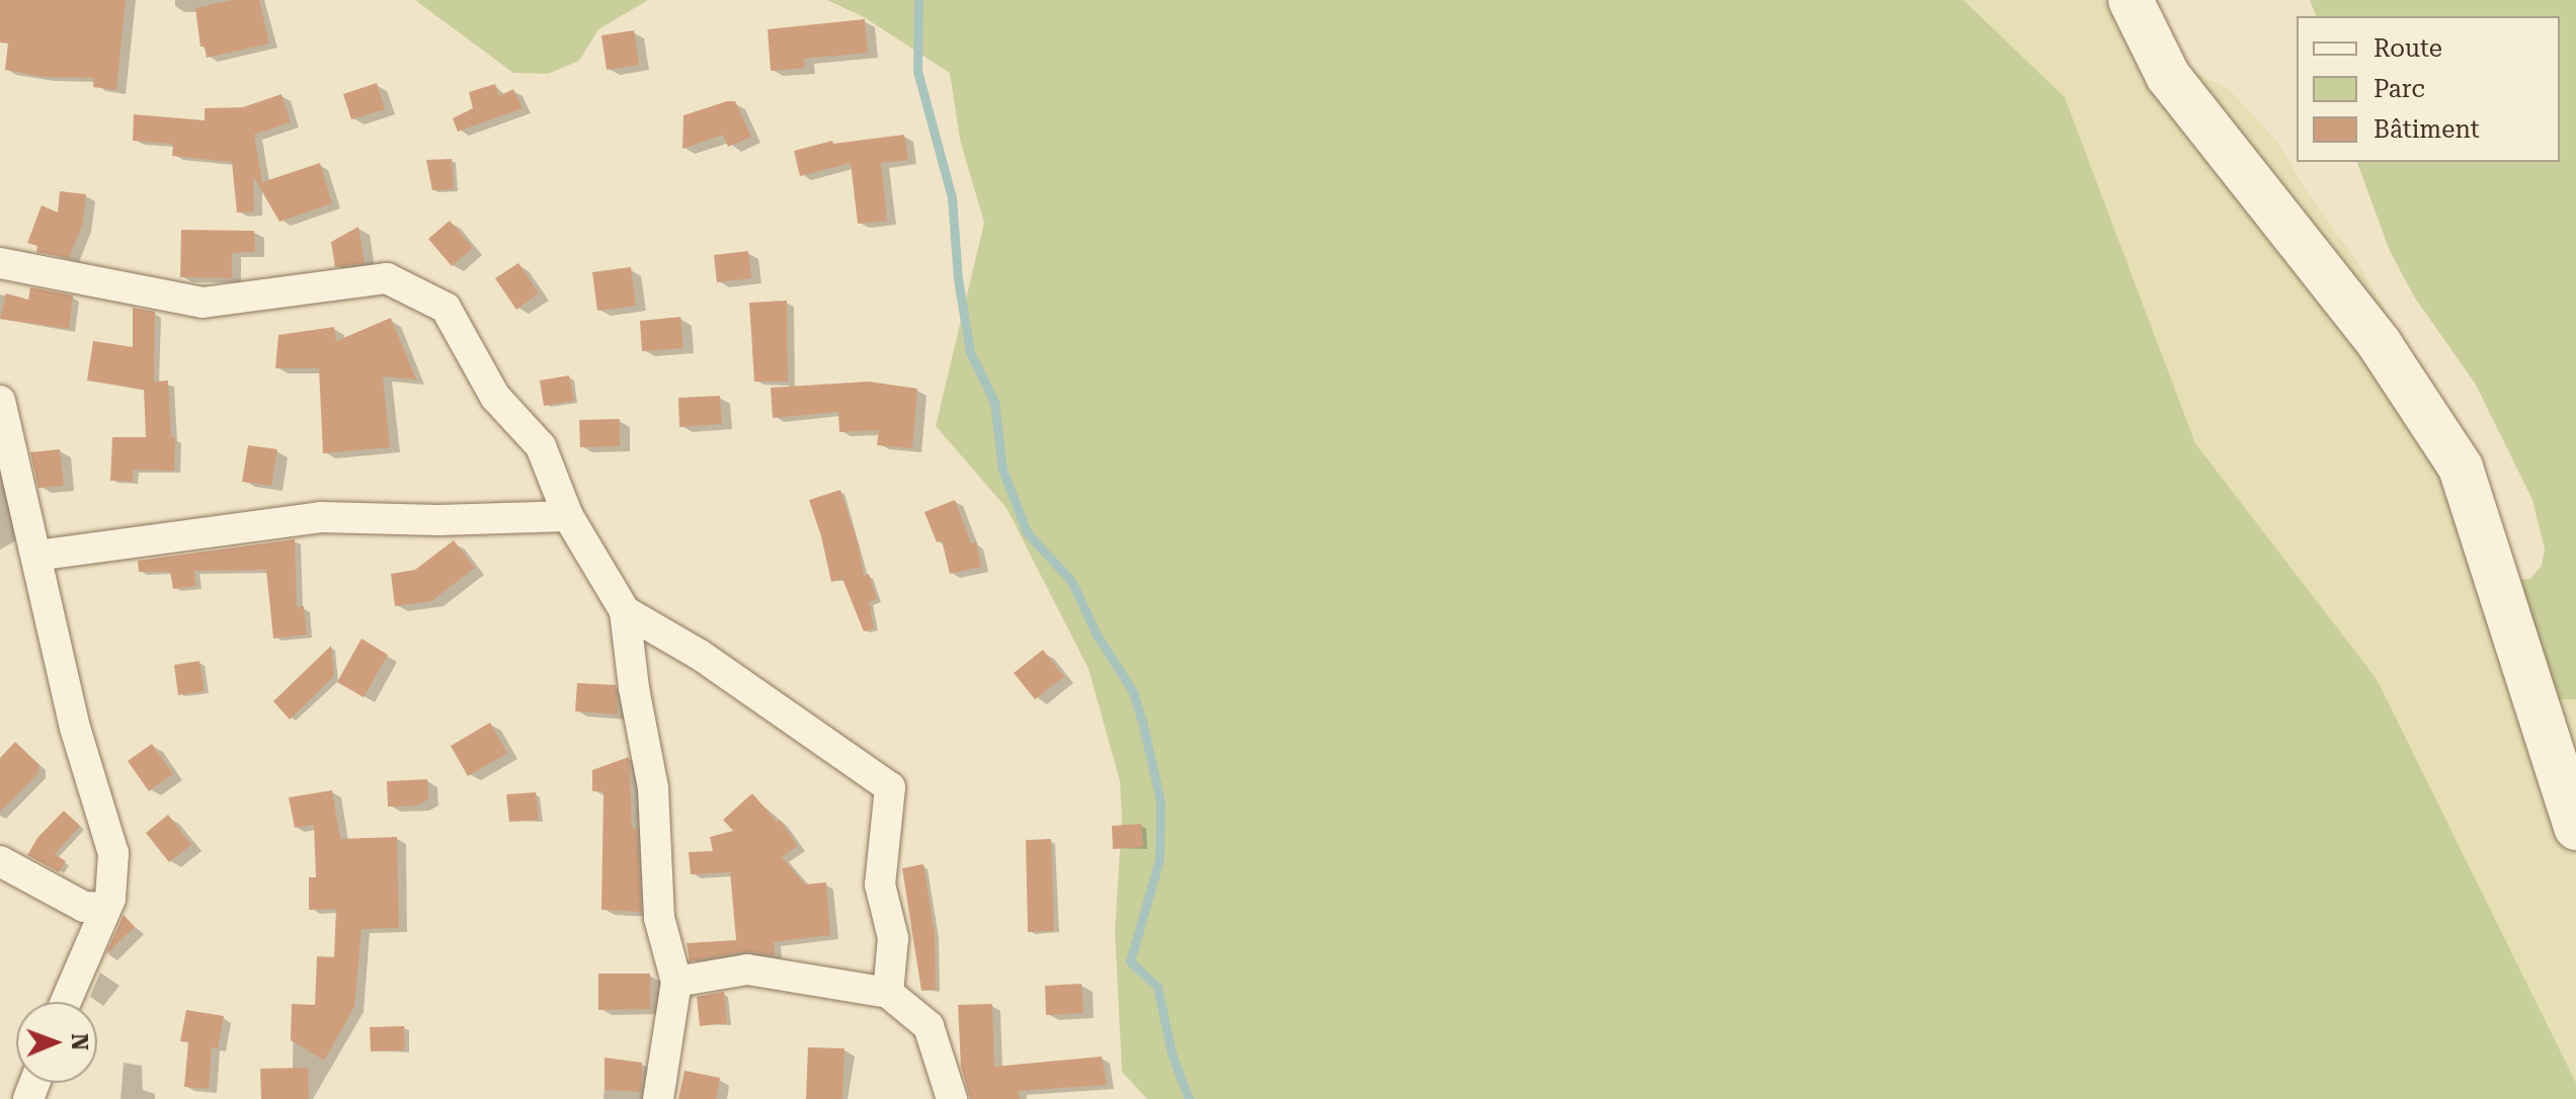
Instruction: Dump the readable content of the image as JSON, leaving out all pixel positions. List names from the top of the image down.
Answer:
{
  "legend": ["Route", "Parc", "Bâtiment"],
  "north": "right"
}
